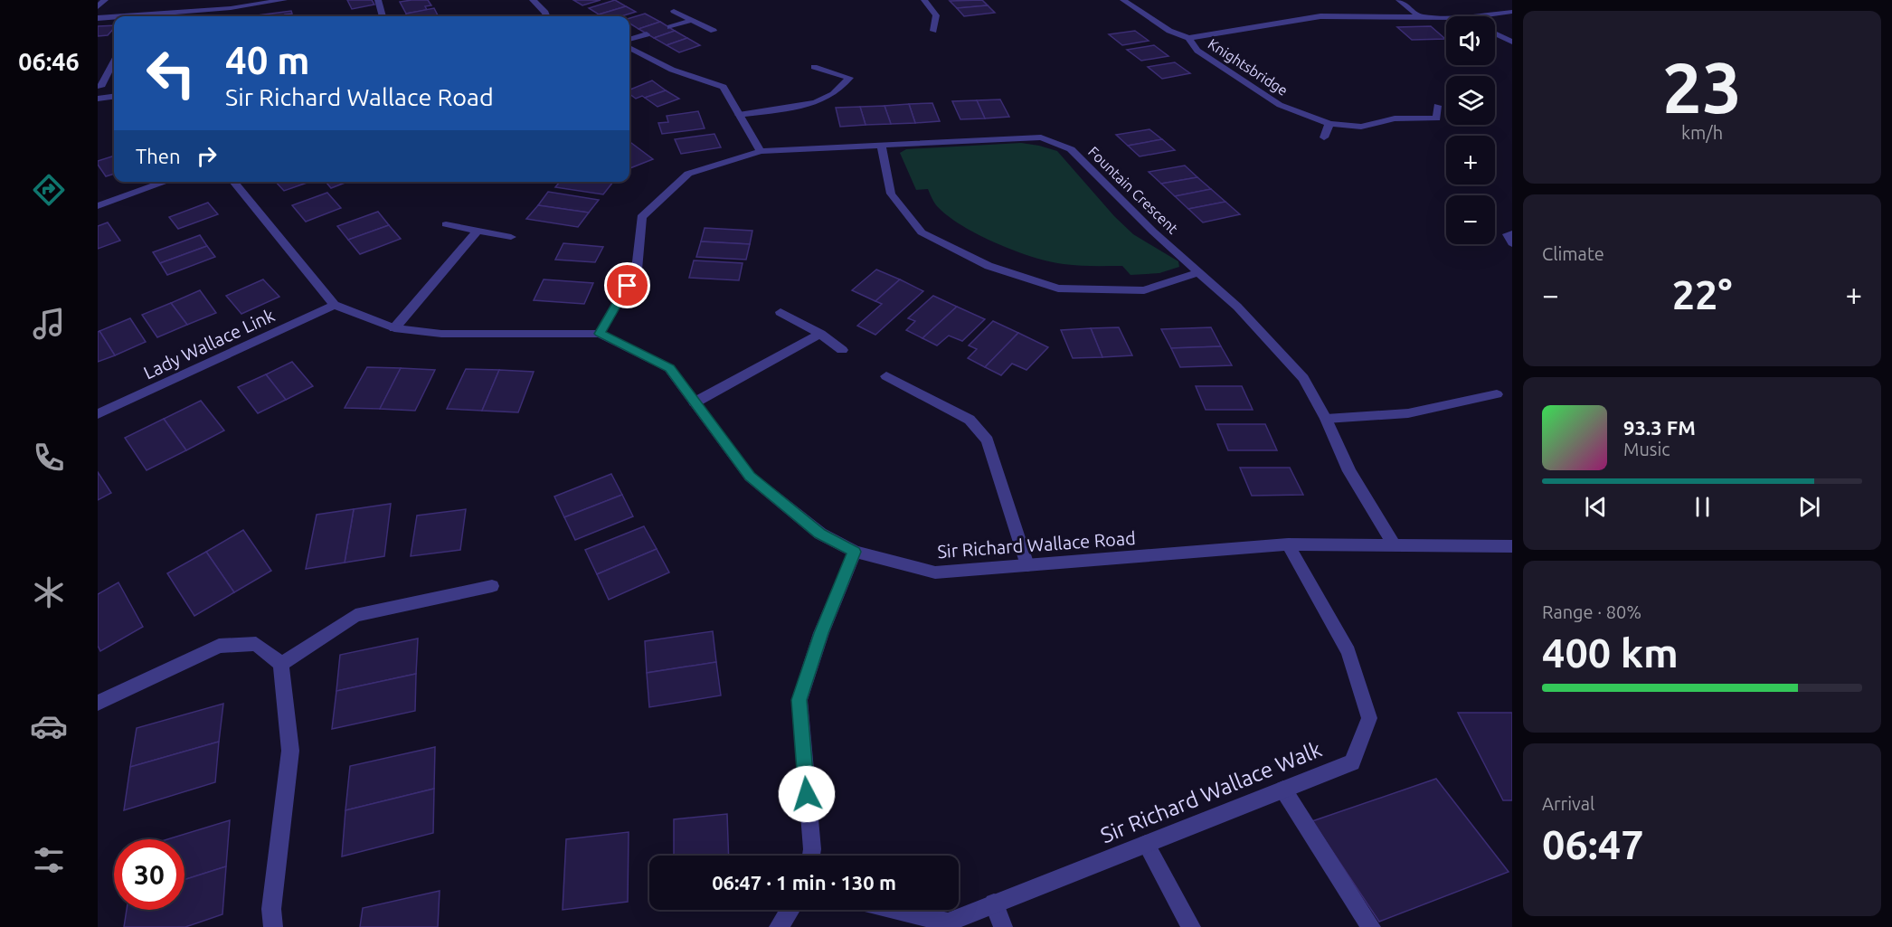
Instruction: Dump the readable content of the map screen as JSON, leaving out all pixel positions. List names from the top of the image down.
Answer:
{
  "streets": {
    "street": [
      "Knightsbridge",
      "Fountain Crescent",
      "Lady Wallace Link",
      "Sir Richard Wallace Road",
      "Sir Richard Wallace Walk"
    ]
  },
  "crossings": [
    ["Fountain Crescent", "Sir Richard Wallace Road"],
    ["Lady Wallace Link", "Sir Richard Wallace Road"],
    ["Sir Richard Wallace Road", "Sir Richard Wallace Walk"]
  ],
  "page": {
    "tabs": "06:46",
    "tile": [
      ["23", "km/h"],
      "Climate",
      ["Range · 80%", "400 km"],
      ["Arrival", "06:47"]
    ],
    "map_buttons": ["+", "−"],
    "turn": ["40 m", "Sir Richard Wallace Road"],
    "then": "Then",
    "heat": ["−", "22°", "+"],
    "song": ["93.3 FM", "Music"],
    "limit": "30",
    "trip": "06:47 · 1 min · 130 m"
  }
}
